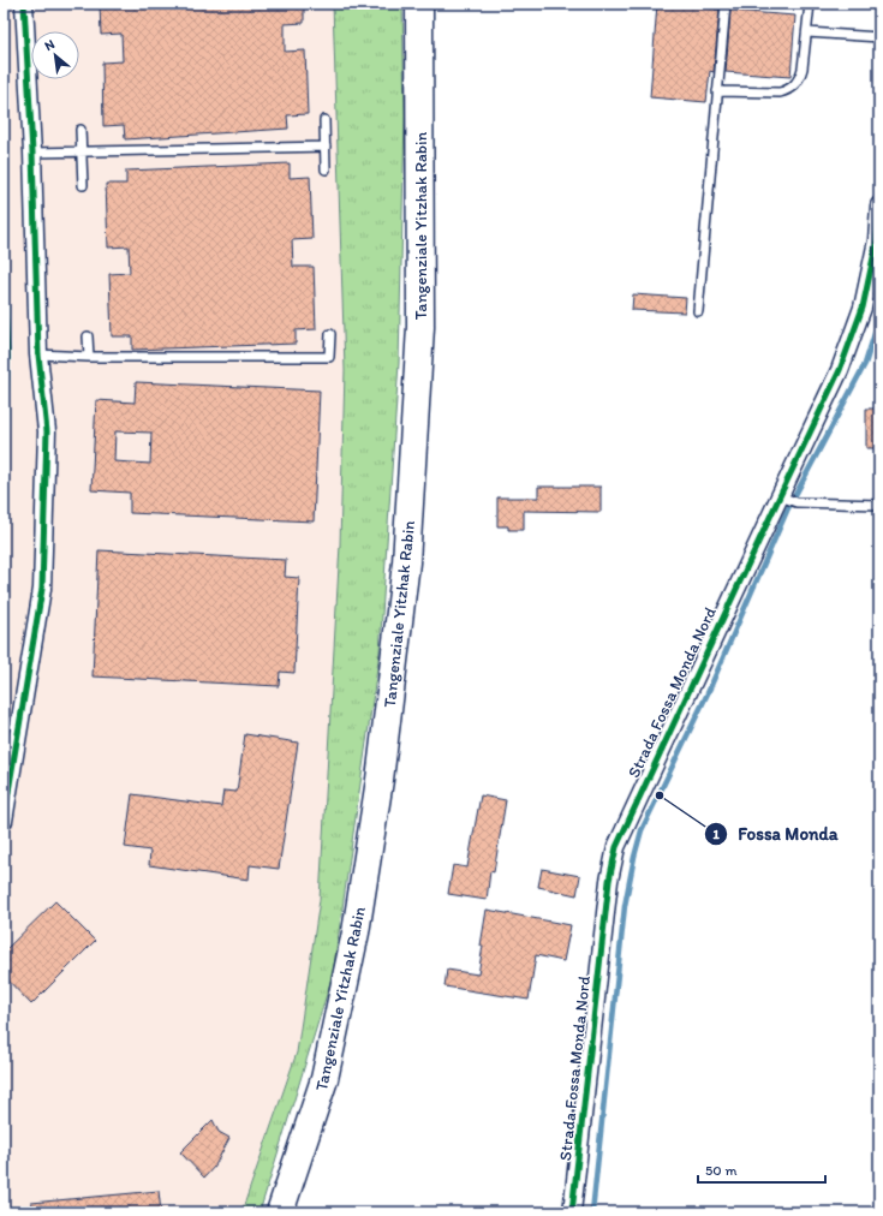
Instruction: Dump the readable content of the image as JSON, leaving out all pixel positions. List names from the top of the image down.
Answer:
{
  "streets": {
    "main road": ["Tangenziale Yitzhak Rabin"],
    "street": ["Strada Fossa Monda Nord"]
  },
  "places": ["Fossa Monda"],
  "scale_bar": "50 m",
  "north": "top left"
}
